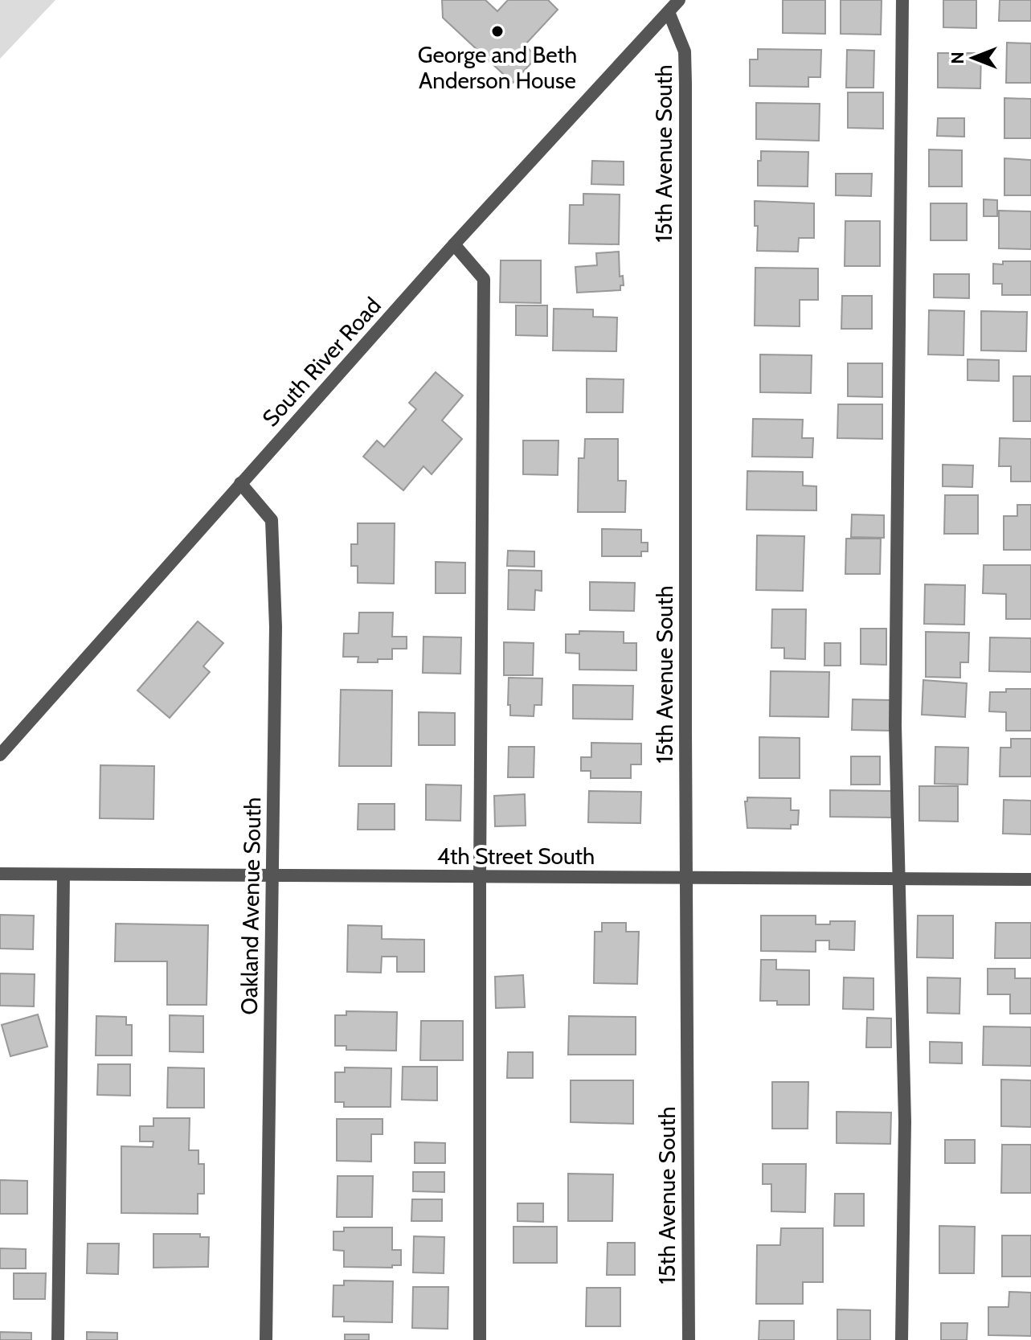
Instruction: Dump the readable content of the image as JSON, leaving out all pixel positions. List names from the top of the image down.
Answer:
{
  "streets": {
    "street": [
      "15th Avenue South",
      "South River Road",
      "4th Street South",
      "Oakland Avenue South"
    ]
  },
  "crossings": [
    ["15th Avenue South", "South River Road"],
    ["15th Avenue South", "4th Street South"],
    ["South River Road", "Oakland Avenue South"],
    ["4th Street South", "Oakland Avenue South"]
  ],
  "places": ["George and Beth Anderson House"],
  "north": "left"
}
